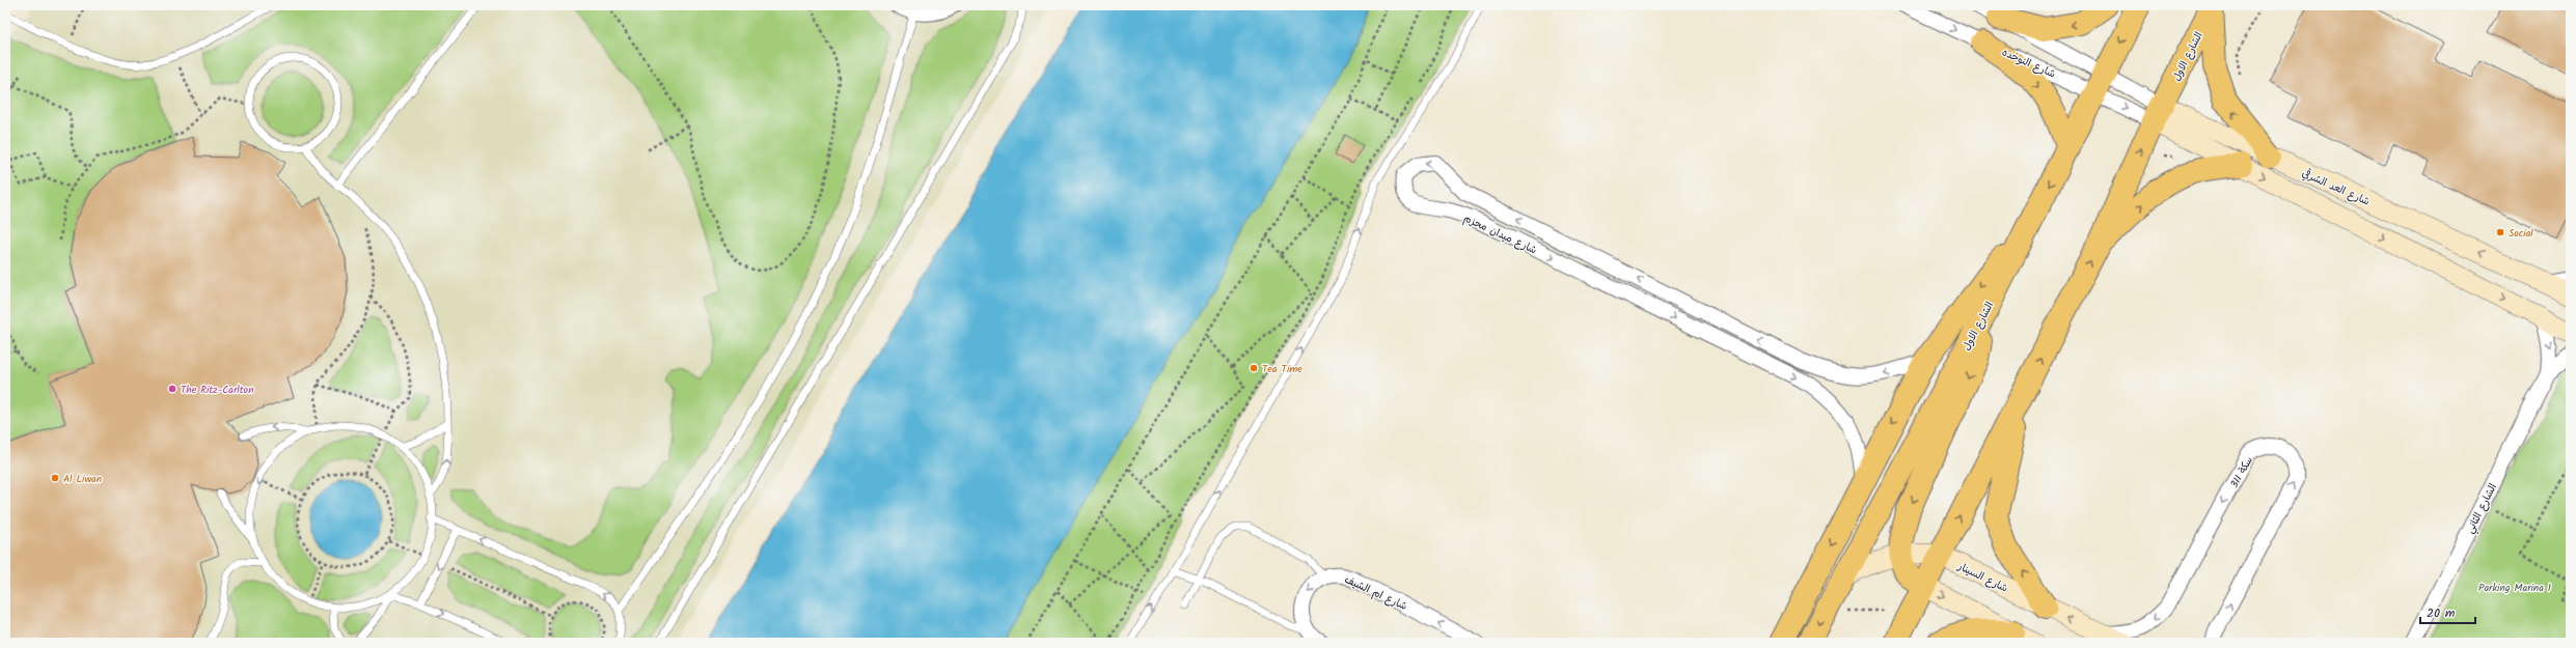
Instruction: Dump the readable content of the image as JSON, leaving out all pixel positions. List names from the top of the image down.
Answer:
{
  "streets": {
    "main road": ["الشارع الاول"],
    "street": [
      "شارع النوخده",
      "شارع العد الشرقي",
      "شارع ميدان محزم",
      "سكة 311",
      "الشارع الثاني",
      "شارع السينار",
      "شارع ام الشيف"
    ]
  },
  "crossings": [
    ["الشارع الاول", "شارع النوخده"],
    ["الشارع الاول", "شارع العد الشرقي"],
    ["الشارع الاول", "شارع السينار"],
    ["شارع النوخده", "شارع العد الشرقي"],
    ["شارع العد الشرقي", "الشارع الثاني"],
    ["سكة 311", "شارع السينار"]
  ],
  "one_way": ["شارع ام الشيف"],
  "parks": ["Parking Marina 1"],
  "places": [
    "Social",
    "Tea Time",
    "The Ritz-Carlton",
    "Al Liwan"
  ],
  "scale_bar": "20 m"
}
